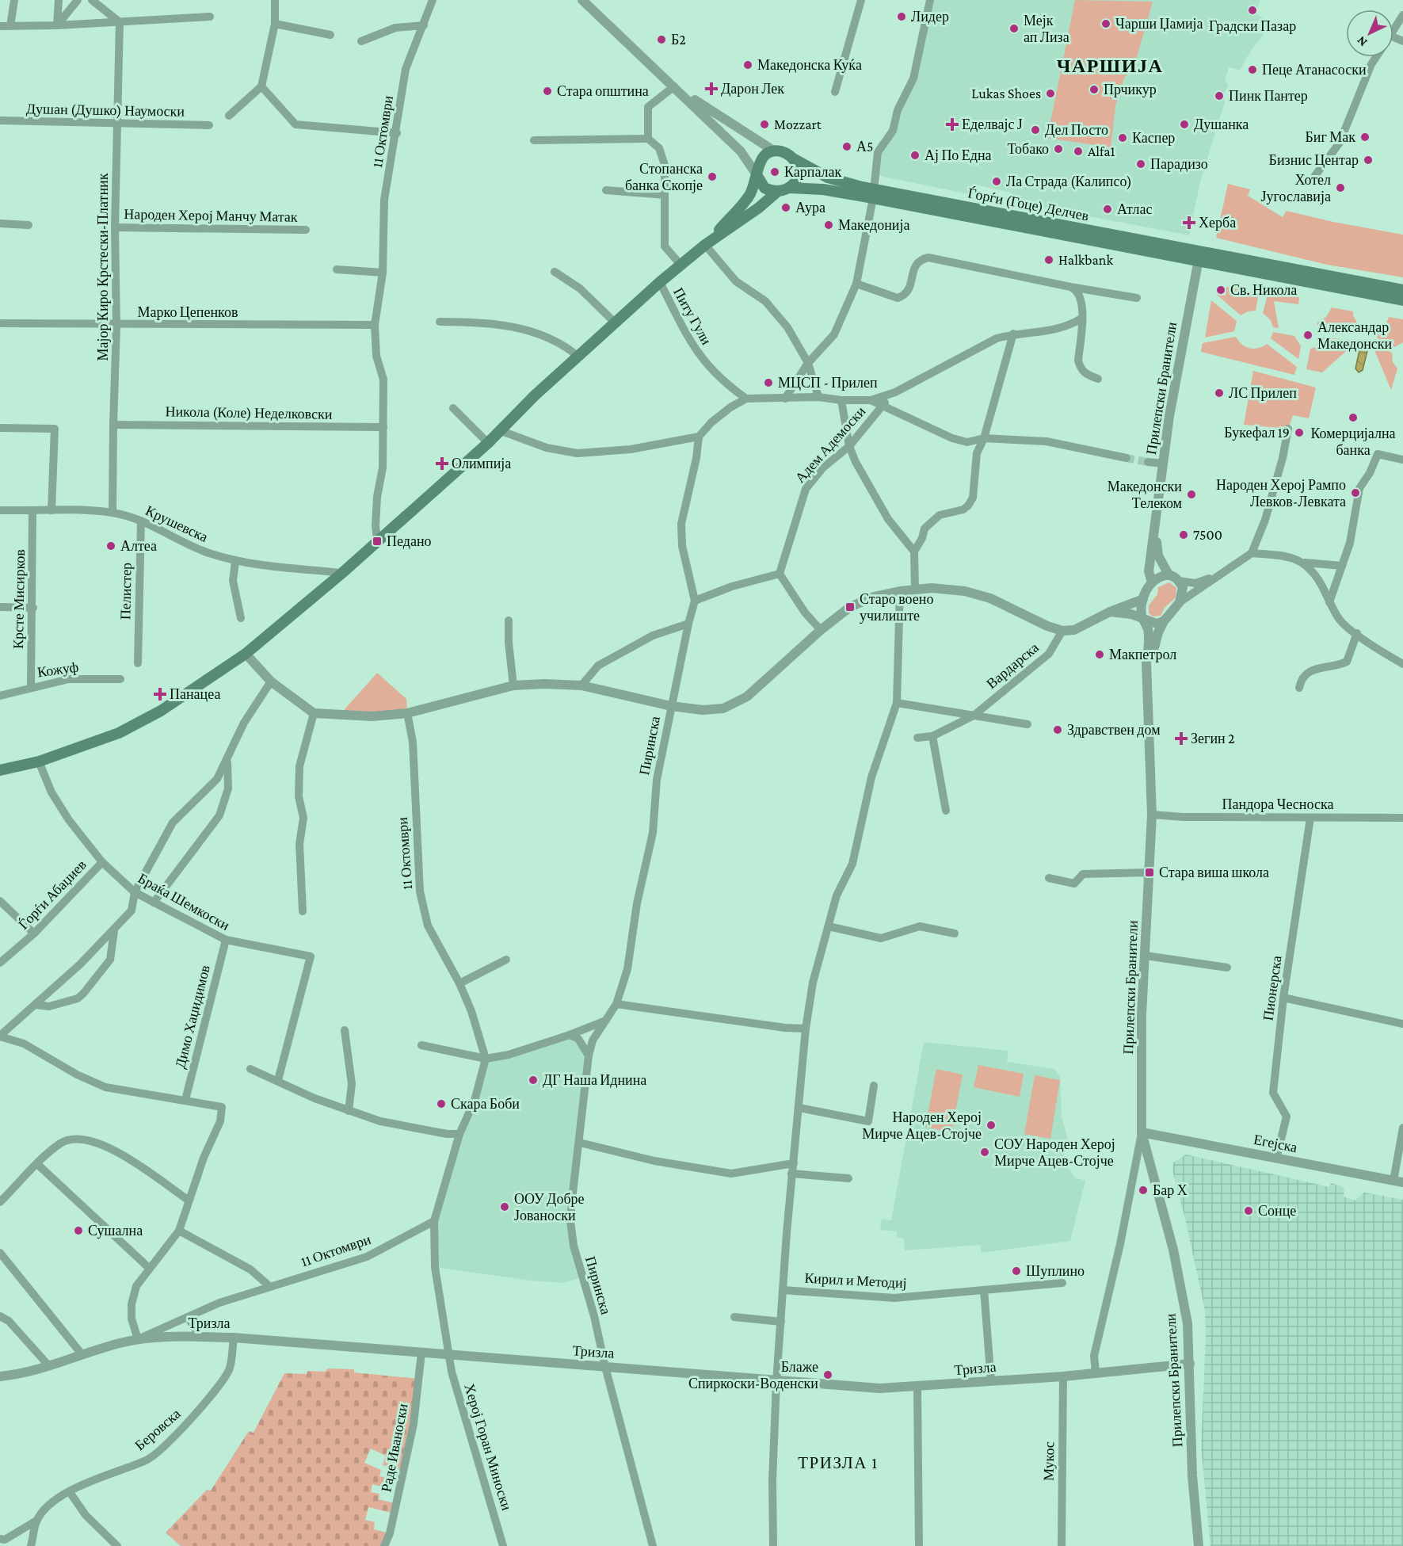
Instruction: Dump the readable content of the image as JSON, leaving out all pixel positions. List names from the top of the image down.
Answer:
{
  "streets": {
    "main road": ["Ѓорѓи (Гоце) Делчев"],
    "street": [
      "Душан (Душко) Наумоски",
      "11 Октомври",
      "Народен Херој Манчу Матак",
      "Мајор Киро Крстески-Платник",
      "Марко Цепенков",
      "Питу Гули",
      "Прилепски Бранители",
      "Никола (Коле) Неделковски",
      "Адем Адемоски",
      "Крушевска",
      "Пелистер",
      "Крсте Мисирков",
      "Вардарска",
      "Кожуф",
      "Пиринска",
      "Пандора Чесноска",
      "Ѓорѓи Абаџиев",
      "Браќа Шемкоски",
      "Пионерска",
      "Димо Хаџидимов",
      "Егејска",
      "Кирил и Методиј",
      "Тризла",
      "Беровска",
      "Херој Горан Миноски",
      "Раде Иваноски",
      "Мукос"
    ]
  },
  "crossings": [
    ["Душан (Душко) Наумоски", "Мајор Киро Крстески-Платник"],
    ["11 Октомври", "Марко Цепенков"],
    ["11 Октомври", "Никола (Коле) Неделковски"],
    ["11 Октомври", "Пиринска"],
    ["11 Октомври", "Тризла"],
    ["Ѓорѓи (Гоце) Делчев", "Прилепски Бранители"],
    ["Народен Херој Манчу Матак", "Мајор Киро Крстески-Платник"],
    ["Мајор Киро Крстески-Платник", "Марко Цепенков"],
    ["Мајор Киро Крстески-Платник", "Никола (Коле) Неделковски"],
    ["Мајор Киро Крстески-Платник", "Крушевска"],
    ["Прилепски Бранители", "Пандора Чесноска"],
    ["Прилепски Бранители", "Егејска"],
    ["Прилепски Бранители", "Тризла"],
    ["Крушевска", "Пелистер"],
    ["Крушевска", "Крсте Мисирков"],
    ["Крсте Мисирков", "Кожуф"],
    ["Пиринска", "Тризла"],
    ["Пандора Чесноска", "Пионерска"],
    ["Ѓорѓи Абаџиев", "Браќа Шемкоски"],
    ["Браќа Шемкоски", "Димо Хаџидимов"],
    ["Пионерска", "Егејска"],
    ["Тризла", "Беровска"],
    ["Тризла", "Херој Горан Миноски"],
    ["Тризла", "Раде Иваноски"],
    ["Тризла", "Мукос"]
  ],
  "districts": ["ЧАРШИЈА", "ТРИЗЛА 1"],
  "places": {
    "other": [
      "Градски Пазар",
      "Лидер",
      "Чарши Џамија",
      "Мејк ап Лиза",
      "Б2",
      "Македонска Куќа",
      "Пеце Атанасоски",
      "Прчикур",
      "Стара општина",
      "Lukas Shoes",
      "Пинк Пантер",
      "Mozzart",
      "Душанка",
      "Дел Посто",
      "Биг Мак",
      "Каспер",
      "А5",
      "Тобако",
      "Alfa1",
      "Ај По Една",
      "Бизнис Центар",
      "Парадизо",
      "Карпалак",
      "Стопанска банка Скопје",
      "Ла Страда (Калипсо)",
      "Хотел Југославија",
      "Аура",
      "Атлас",
      "Македонија",
      "Halkbank",
      "Св. Никола",
      "Александар Македонски",
      "МЦСП - Прилеп",
      "ЛС Прилеп",
      "Комерцијална банка",
      "Букефал 19",
      "Народен Херој Рампо Левков-Левката",
      "Македонски Телеком",
      "7500",
      "Алтеа",
      "Макпетрол",
      "Здравствен дом",
      "ДГ Наша Иднина",
      "Скара Боби",
      "Народен Херој Мирче Ацев-Стојче",
      "СОУ Народен Херој Мирче Ацев-Стојче",
      "Бар Х",
      "ООУ Добре Јованоски",
      "Сонце",
      "Сушална",
      "Шуплино",
      "Блаже Спиркоски-Воденски"
    ],
    "health": [
      "Дарон Лек",
      "Еделвајс Ј",
      "Херба",
      "Олимпија",
      "Панацеа",
      "Зегин 2"
    ],
    "transit": ["Педано", "Старо воено училиште", "Стара виша школа"]
  },
  "north": "bottom left"
}
